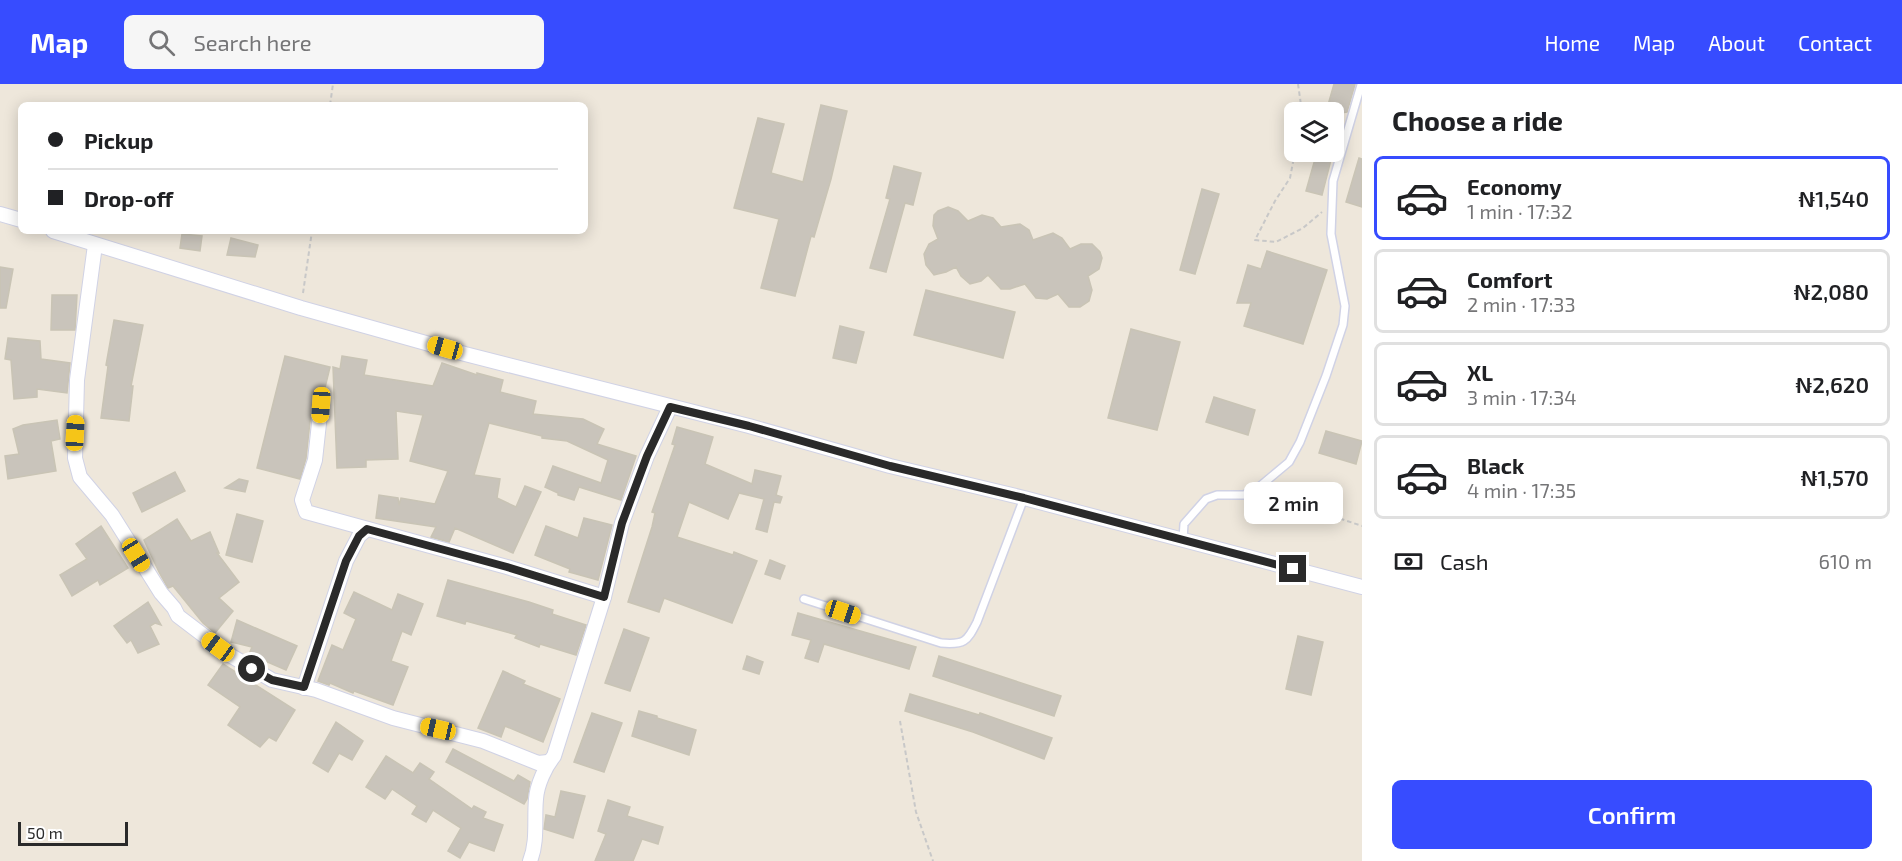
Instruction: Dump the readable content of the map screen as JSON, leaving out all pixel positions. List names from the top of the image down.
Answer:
{
  "scale_bar": "50 m",
  "page": {
    "header": "Map",
    "search": "Search here",
    "nav": [
      "Home",
      "Map",
      "About",
      "Contact"
    ],
    "heading": "Choose a ride",
    "banner": ["Pickup", "Drop-off"],
    "list": [
      {
        "name": "Economy",
        "note": "1 min · 17:32",
        "value": "₦1,540"
      },
      {
        "name": "Comfort",
        "note": "2 min · 17:33",
        "value": "₦2,080"
      },
      {
        "name": "XL",
        "note": "3 min · 17:34",
        "value": "₦2,620"
      },
      {
        "name": "Black",
        "note": "4 min · 17:35",
        "value": "₦1,570"
      }
    ],
    "bubble": "2 min",
    "pay": ["Cash", "610 m"],
    "buttons": "Confirm",
    "scale": "50 m"
  }
}
